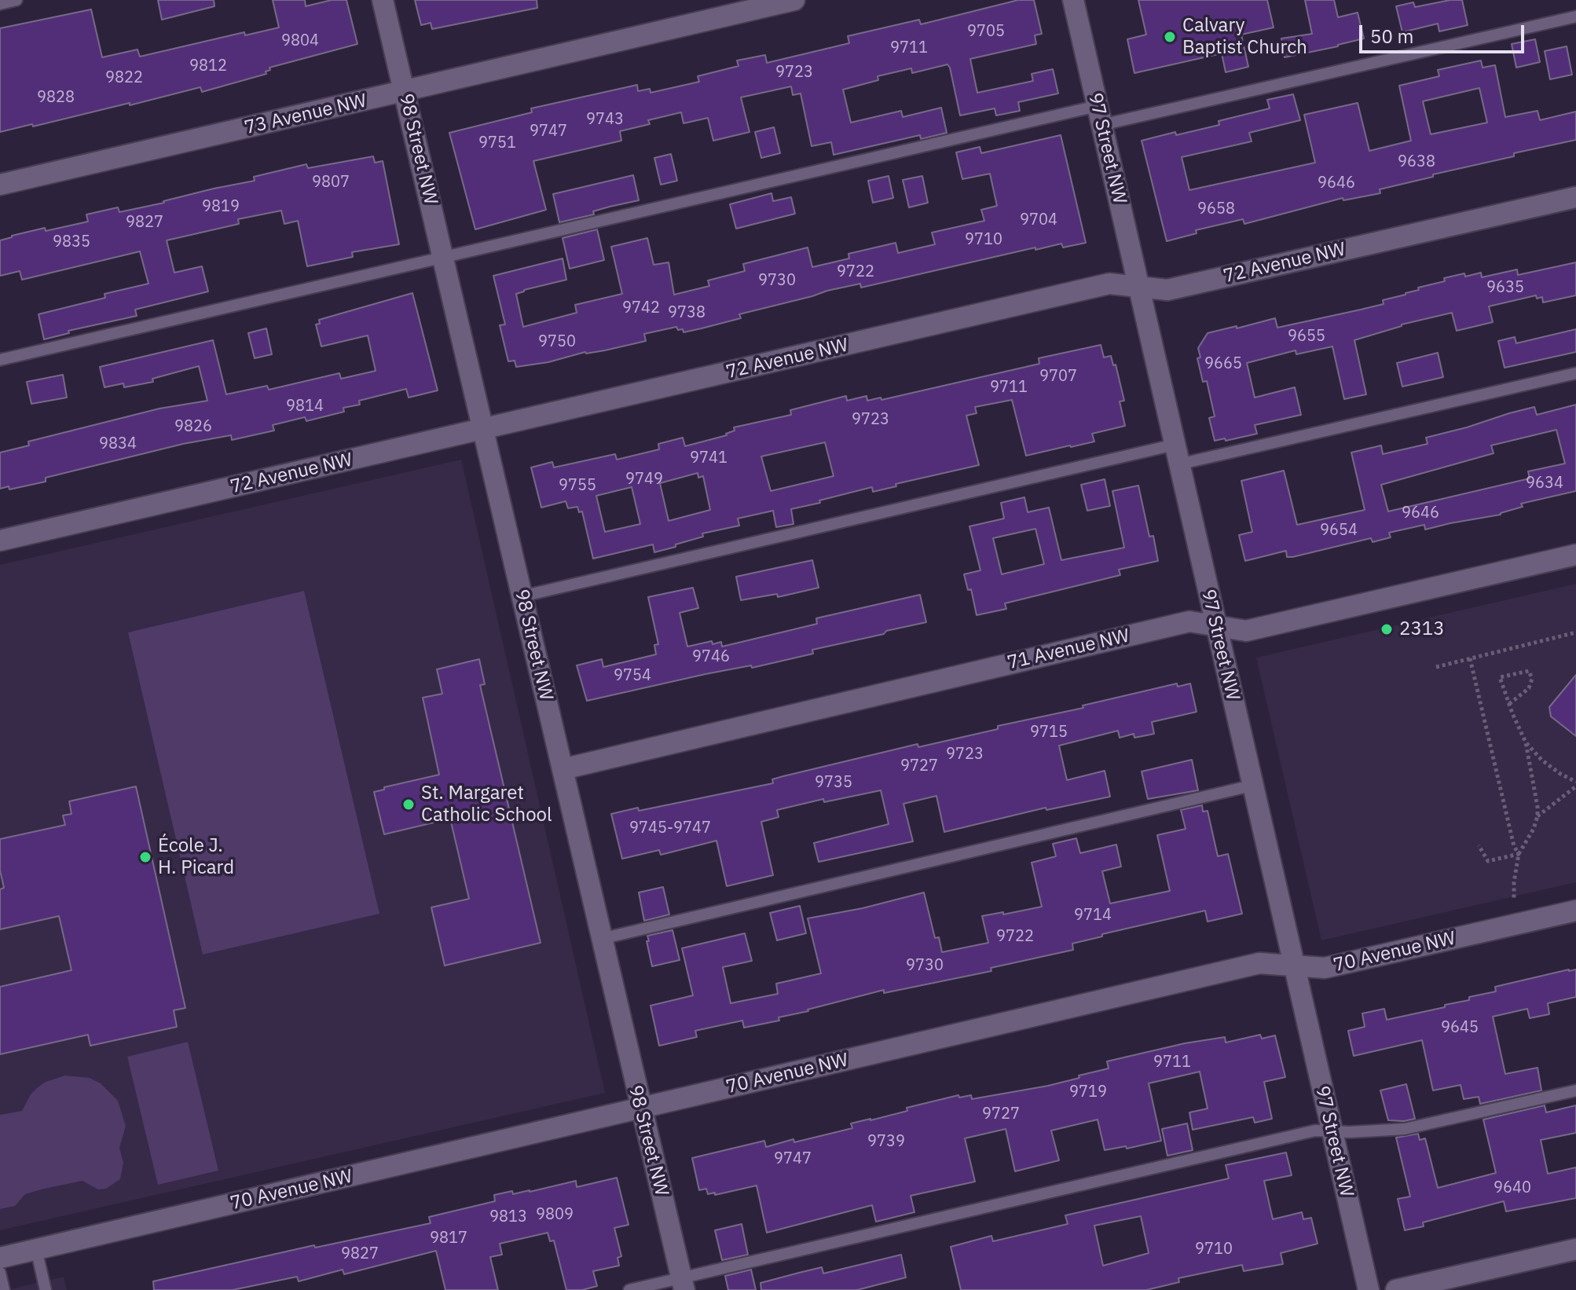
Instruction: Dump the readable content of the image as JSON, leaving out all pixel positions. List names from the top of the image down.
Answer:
{
  "streets": {
    "street": [
      "73 Avenue NW",
      "97 Street NW",
      "98 Street NW",
      "72 Avenue NW",
      "71 Avenue NW",
      "70 Avenue NW"
    ]
  },
  "crossings": [
    ["73 Avenue NW", "98 Street NW"],
    ["97 Street NW", "72 Avenue NW"],
    ["97 Street NW", "71 Avenue NW"],
    ["97 Street NW", "70 Avenue NW"],
    ["98 Street NW", "72 Avenue NW"],
    ["98 Street NW", "71 Avenue NW"],
    ["98 Street NW", "70 Avenue NW"]
  ],
  "places": [
    "Calvary Baptist Church",
    "2313",
    "St. Margaret Catholic School",
    "École J. H. Picard"
  ],
  "house_numbers": [
    "9705",
    "9804",
    "9711",
    "9812",
    "9723",
    "9822",
    "9828",
    "9743",
    "9747",
    "9751",
    "9638",
    "9807",
    "9646",
    "9819",
    "9658",
    "9704",
    "9827",
    "9710",
    "9835",
    "9722",
    "9730",
    "9635",
    "9742",
    "9738",
    "9655",
    "9750",
    "9665",
    "9707",
    "9711",
    "9814",
    "9723",
    "9826",
    "9834",
    "9741",
    "9749",
    "9634",
    "9755",
    "9646",
    "9654",
    "9746",
    "9754",
    "9715",
    "9723",
    "9727",
    "9735",
    "9745-9747",
    "9714",
    "9722",
    "9730",
    "9645",
    "9711",
    "9719",
    "9727",
    "9739",
    "9747",
    "9640",
    "9809",
    "9813",
    "9817",
    "9710",
    "9827"
  ],
  "scale_bar": "50 m"
}
